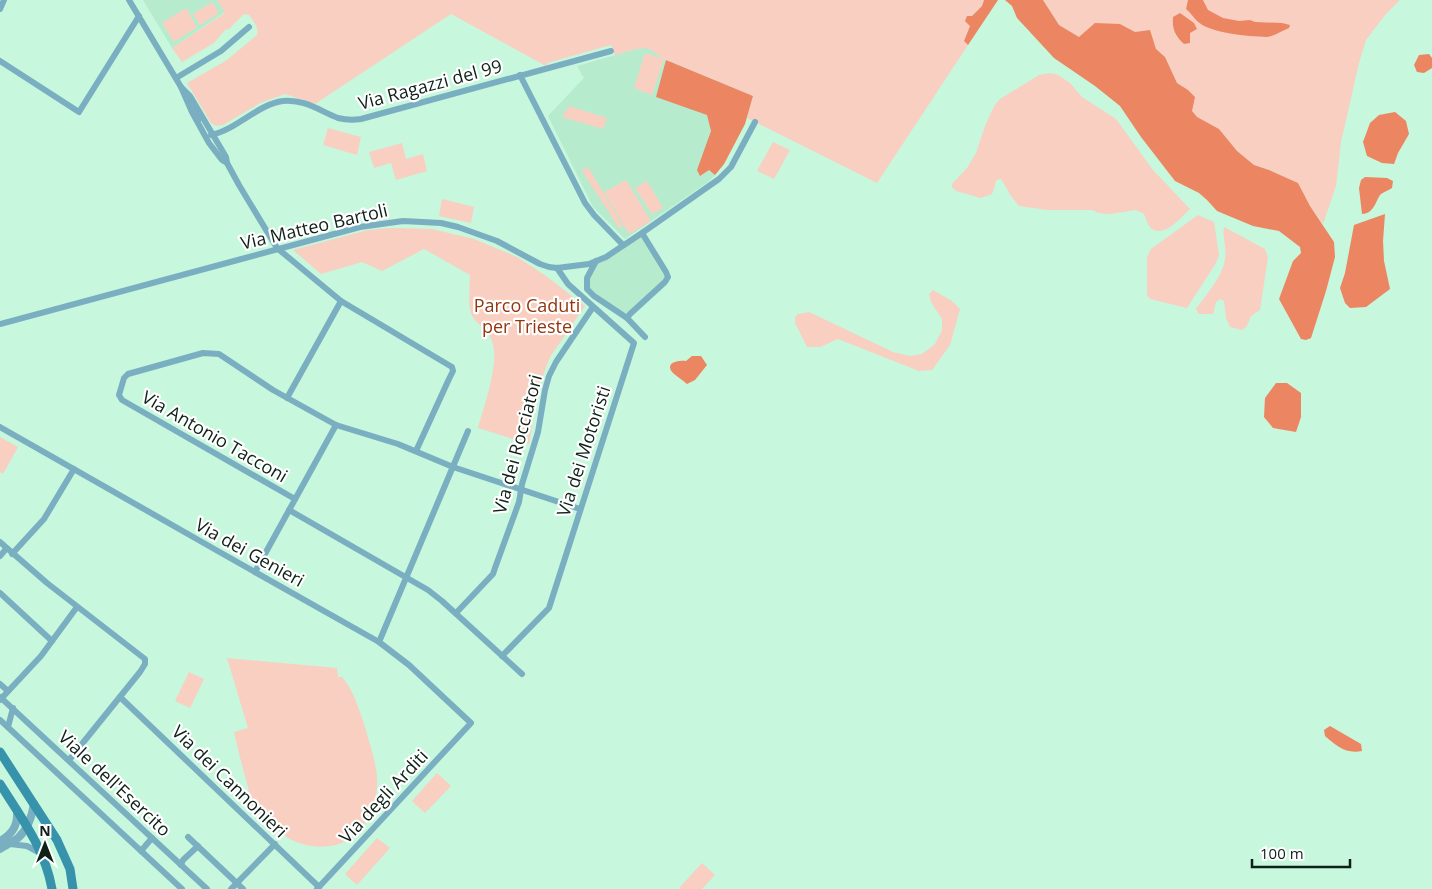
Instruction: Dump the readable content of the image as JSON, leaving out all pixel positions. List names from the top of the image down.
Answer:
{
  "streets": {
    "street": [
      "Via Ragazzi del 99",
      "Via Matteo Bartoli",
      "Via Antonio Tacconi",
      "Via dei Rocciatori",
      "Via dei Motoristi",
      "Via dei Genieri",
      "Via dei Cannonieri",
      "Viale dell'Esercito",
      "Via degli Arditi"
    ]
  },
  "crossings": [
    ["Via Matteo Bartoli", "Via dei Motoristi"],
    ["Via dei Rocciatori", "Via dei Motoristi"],
    ["Via dei Genieri", "Via degli Arditi"],
    ["Via dei Cannonieri", "Via degli Arditi"]
  ],
  "parks": ["Parco Caduti per Trieste"],
  "scale_bar": "100 m",
  "north": "top"
}
